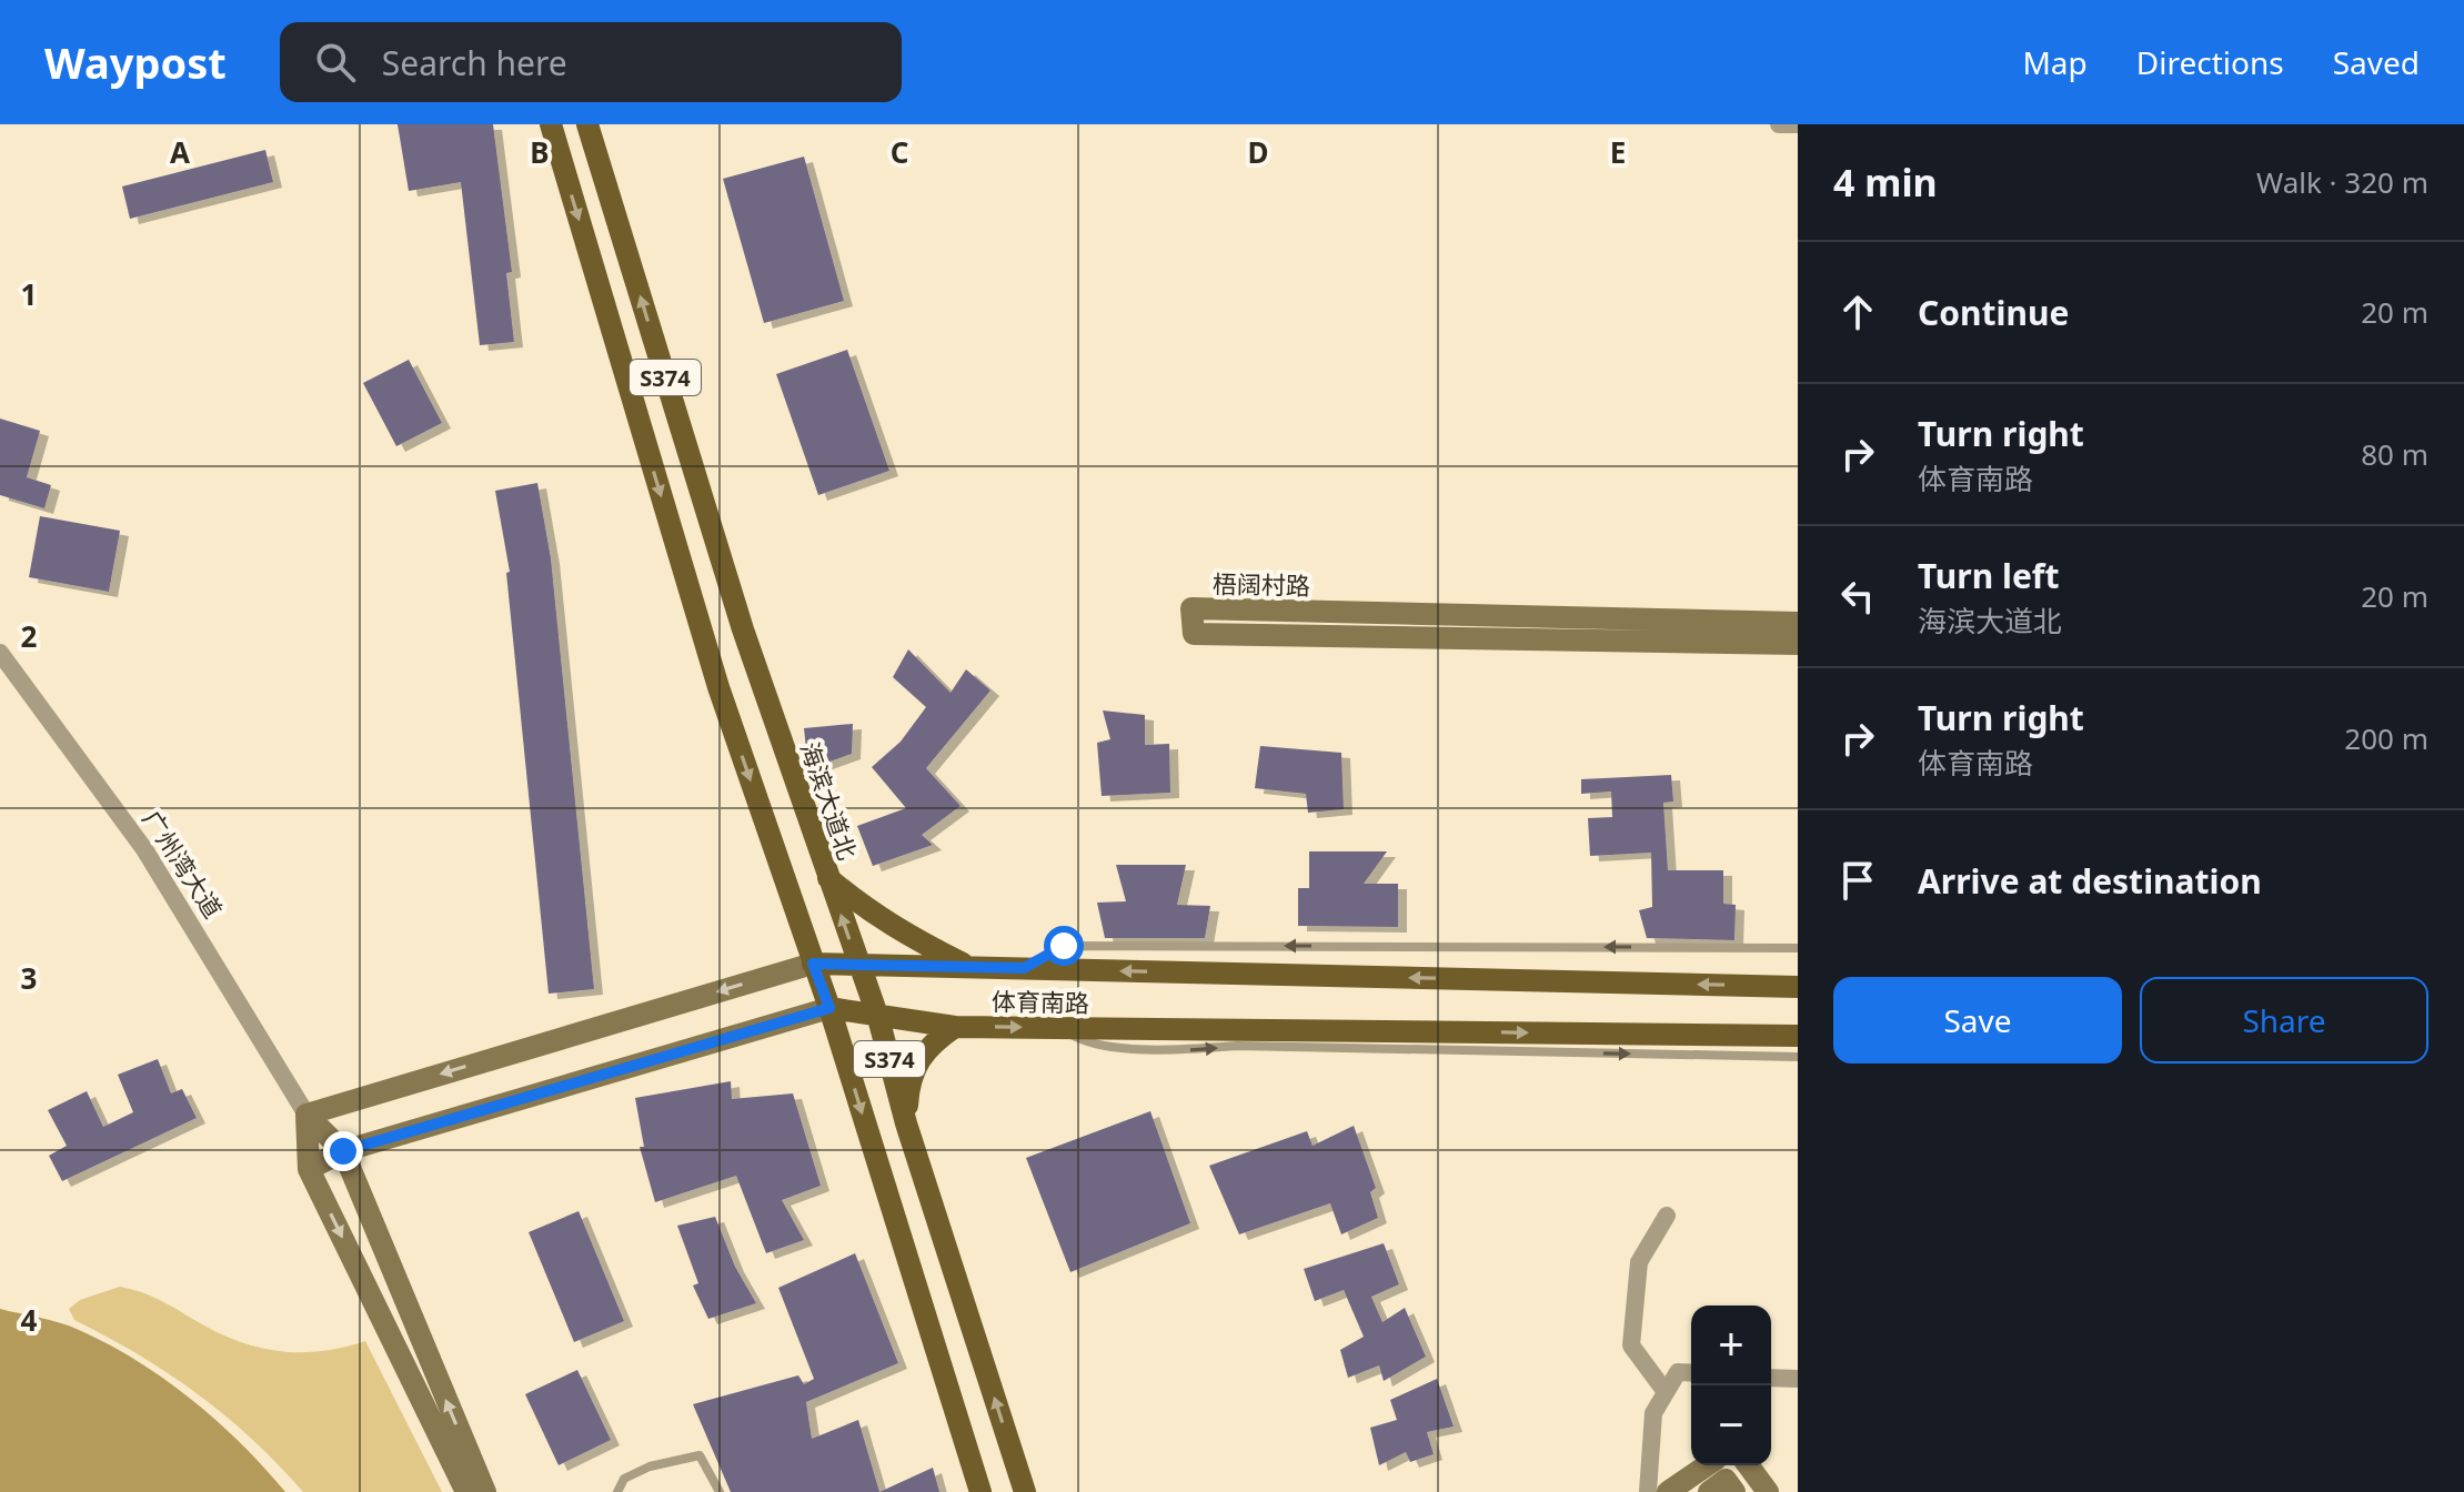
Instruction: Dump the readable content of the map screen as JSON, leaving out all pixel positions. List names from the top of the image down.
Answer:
{
  "streets": {
    "main road": ["S374", "海滨大道北", "体育南路"],
    "street": ["梧阔村路", "广州湾大道"]
  },
  "crossings": [
    ["S374", "体育南路"],
    ["海滨大道北", "体育南路"],
    ["广州湾大道", "体育南路"]
  ],
  "page": {
    "header": "Waypost",
    "search": "Search here",
    "nav": ["Map", "Directions", "Saved"],
    "heading": ["4 min", "Walk · 320 m"],
    "list": [
      ["Continue", "20 m"],
      ["Turn right", "体育南路", "80 m"],
      ["Turn left", "海滨大道北", "20 m"],
      ["Turn right", "体育南路", "200 m"],
      "Arrive at destination"
    ],
    "buttons": ["Save", "Share"],
    "map_buttons": ["+", "−"]
  },
  "grid": {
    "columns": [
      "A",
      "B",
      "C",
      "D",
      "E"
    ],
    "rows": [
      "1",
      "2",
      "3",
      "4"
    ]
  }
}
